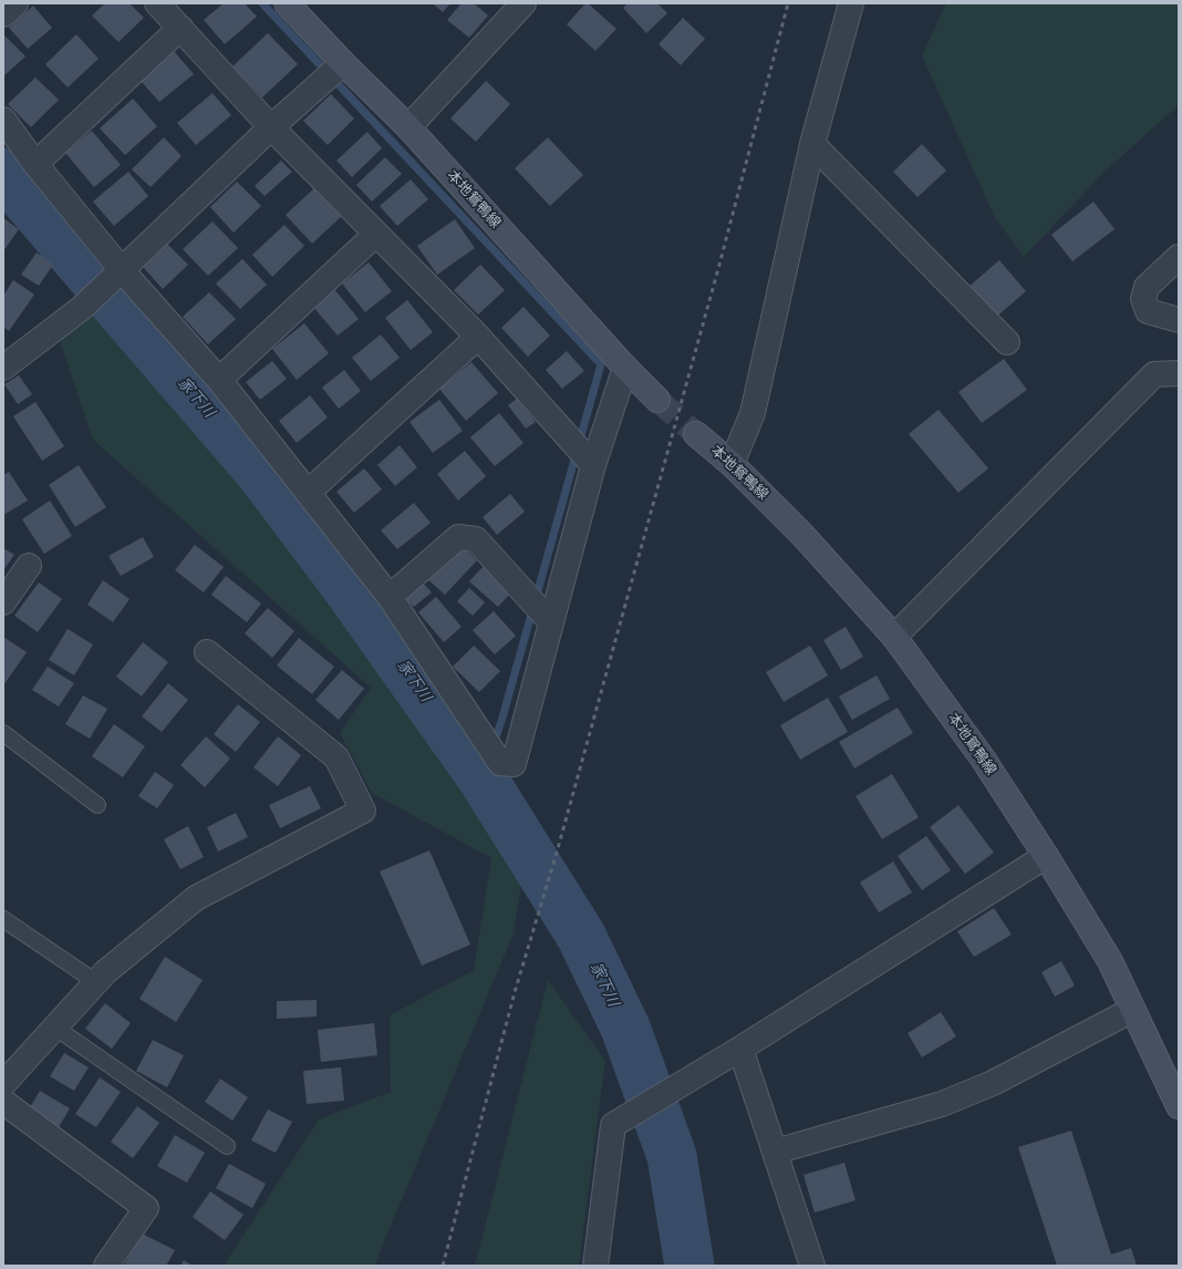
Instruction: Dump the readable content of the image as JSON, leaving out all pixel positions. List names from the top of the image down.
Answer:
{
  "streets": {
    "main road": ["本地鴛鴨線"]
  },
  "water": ["家下川"]
}
